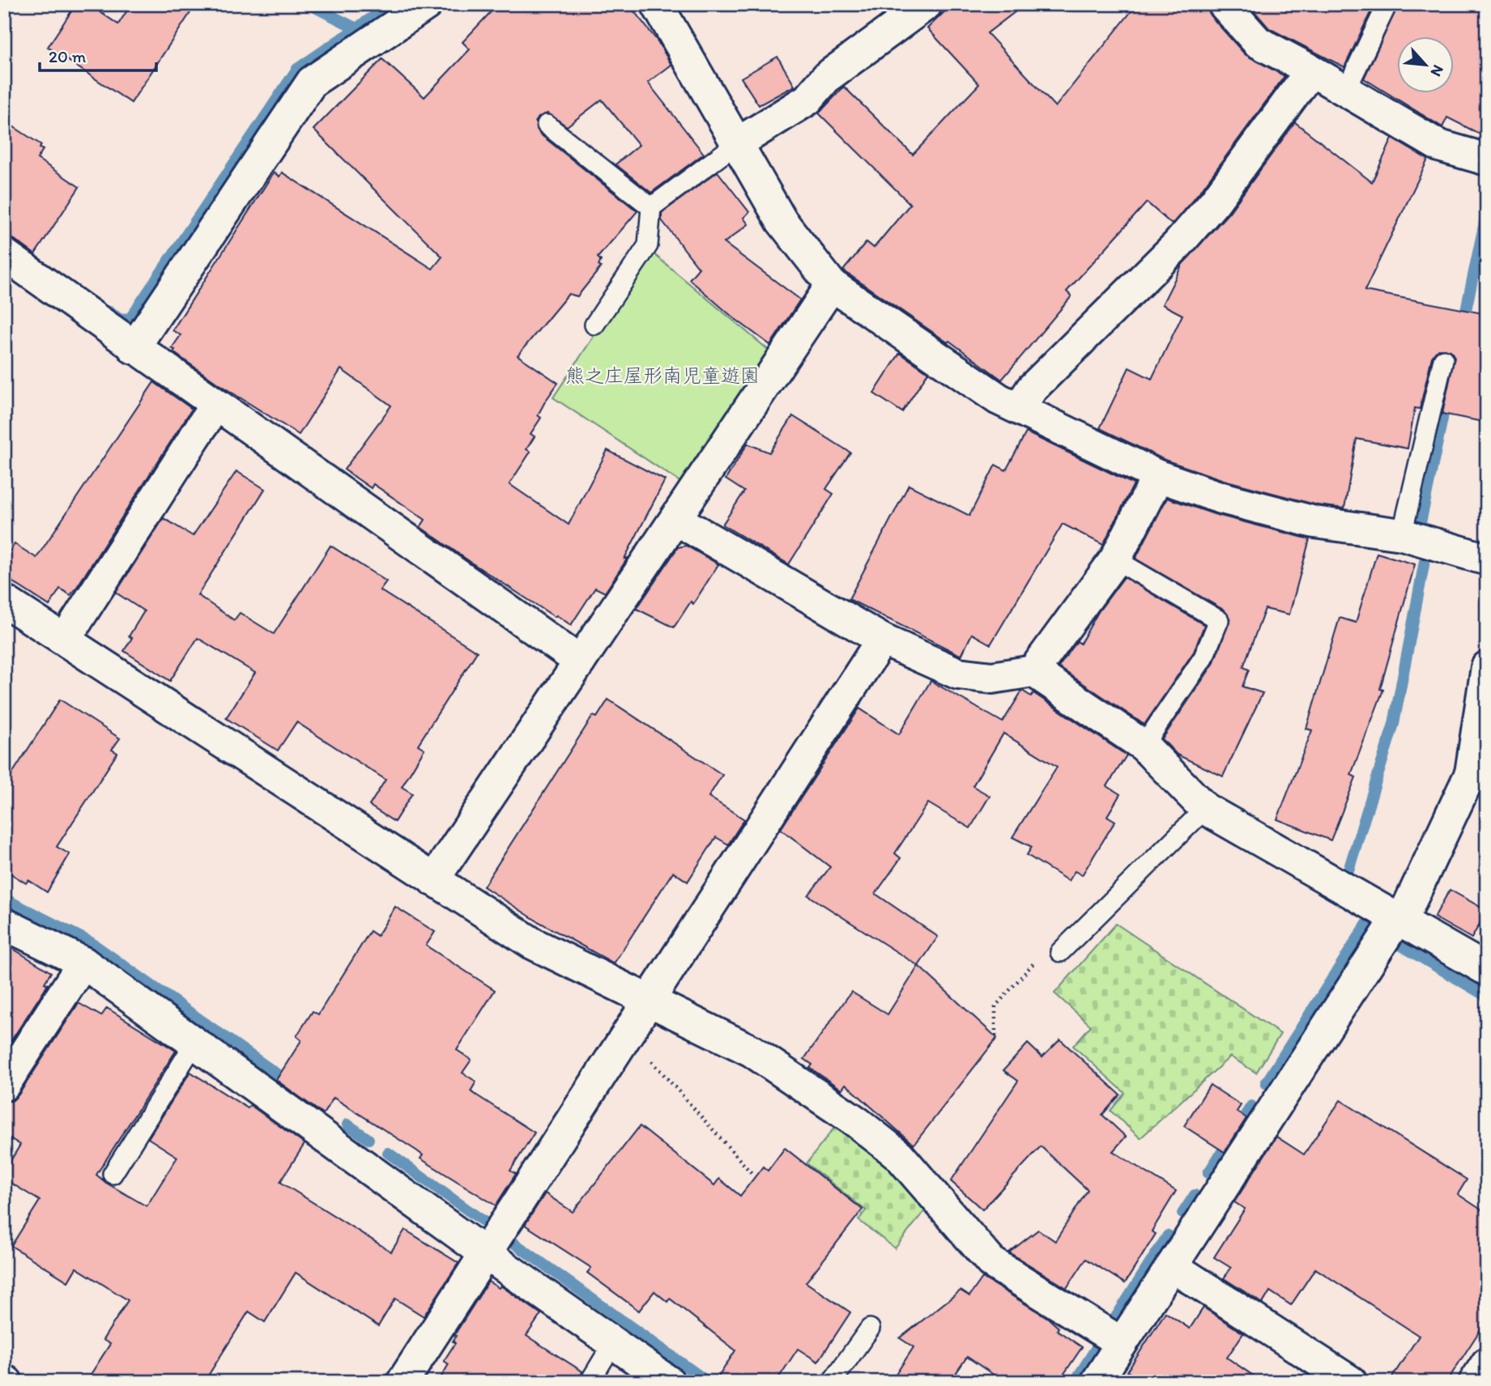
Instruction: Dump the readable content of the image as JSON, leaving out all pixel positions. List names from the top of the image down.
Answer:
{
  "parks": ["熊之庄屋形南児童遊園"],
  "scale_bar": "20 m",
  "north": "bottom right"
}
